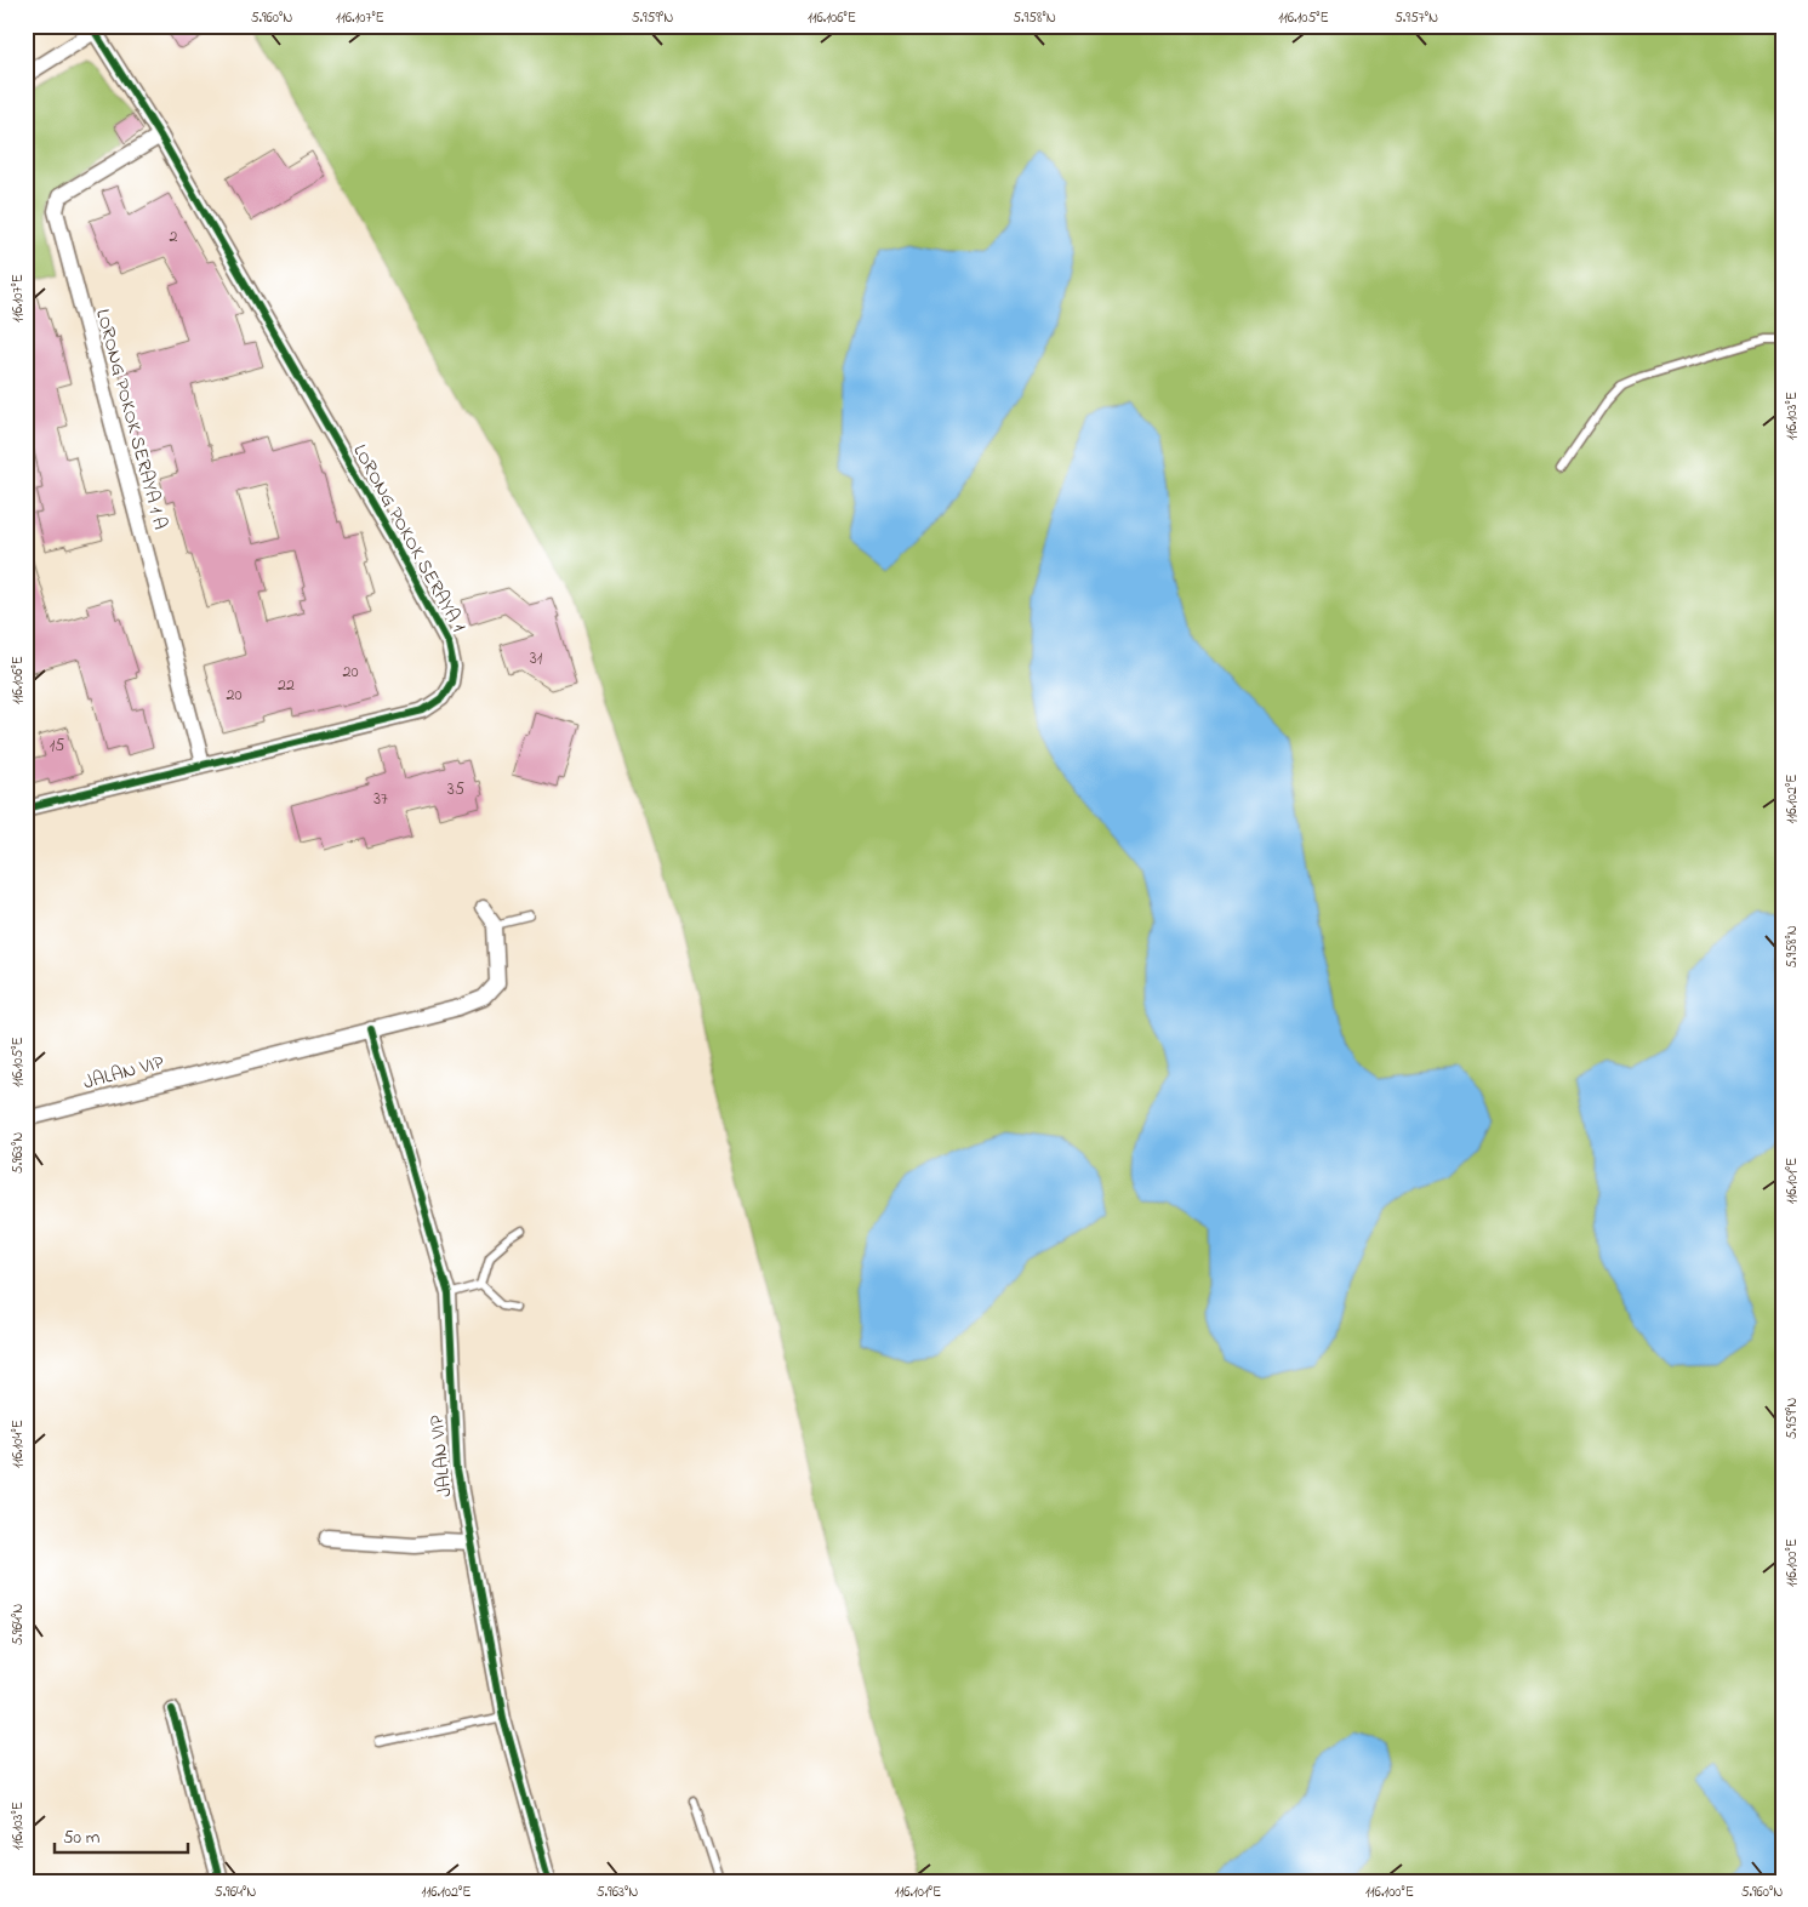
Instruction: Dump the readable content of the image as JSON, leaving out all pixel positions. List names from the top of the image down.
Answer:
{
  "streets": {
    "street": ["LORONG POKOK SERAYA 1 A", "LORONG POKOK SERAYA 1", "JALAN VIP"]
  },
  "crossings": [
    ["LORONG POKOK SERAYA 1 A", "LORONG POKOK SERAYA 1"]
  ],
  "house_numbers": [
    "2",
    "31",
    "20",
    "22",
    "20",
    "15",
    "35",
    "37"
  ],
  "scale_bar": "50 m",
  "coordinates": [
    "5.960°N",
    "116.107°E",
    "5.959°N",
    "116.106°E",
    "5.958°N",
    "116.105°E",
    "5.957°N",
    "116.103°E",
    "116.102°E",
    "5.963°N",
    "116.101°E",
    "116.104°E",
    "116.100°E",
    "5.964°N"
  ]
}
